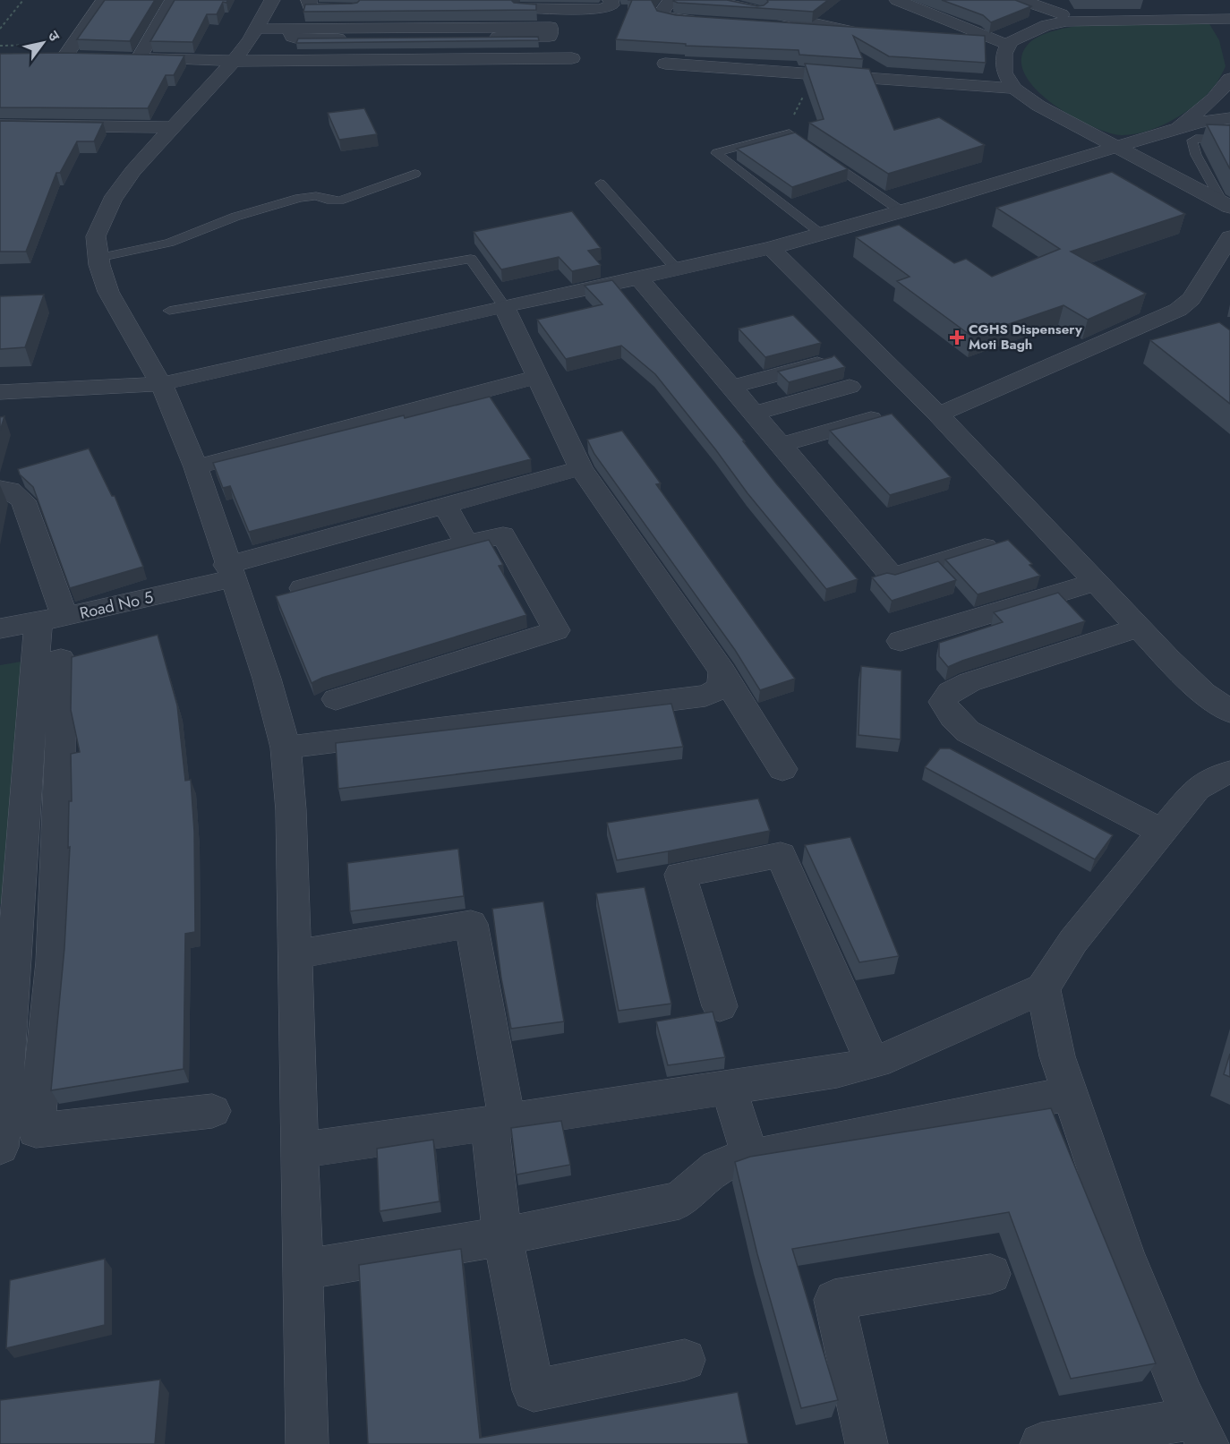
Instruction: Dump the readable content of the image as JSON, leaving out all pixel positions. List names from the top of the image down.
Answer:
{
  "streets": {
    "street": ["Road No 5"]
  },
  "places": {
    "health": ["CGHS Dispensery Moti Bagh"]
  },
  "north": "top right"
}
